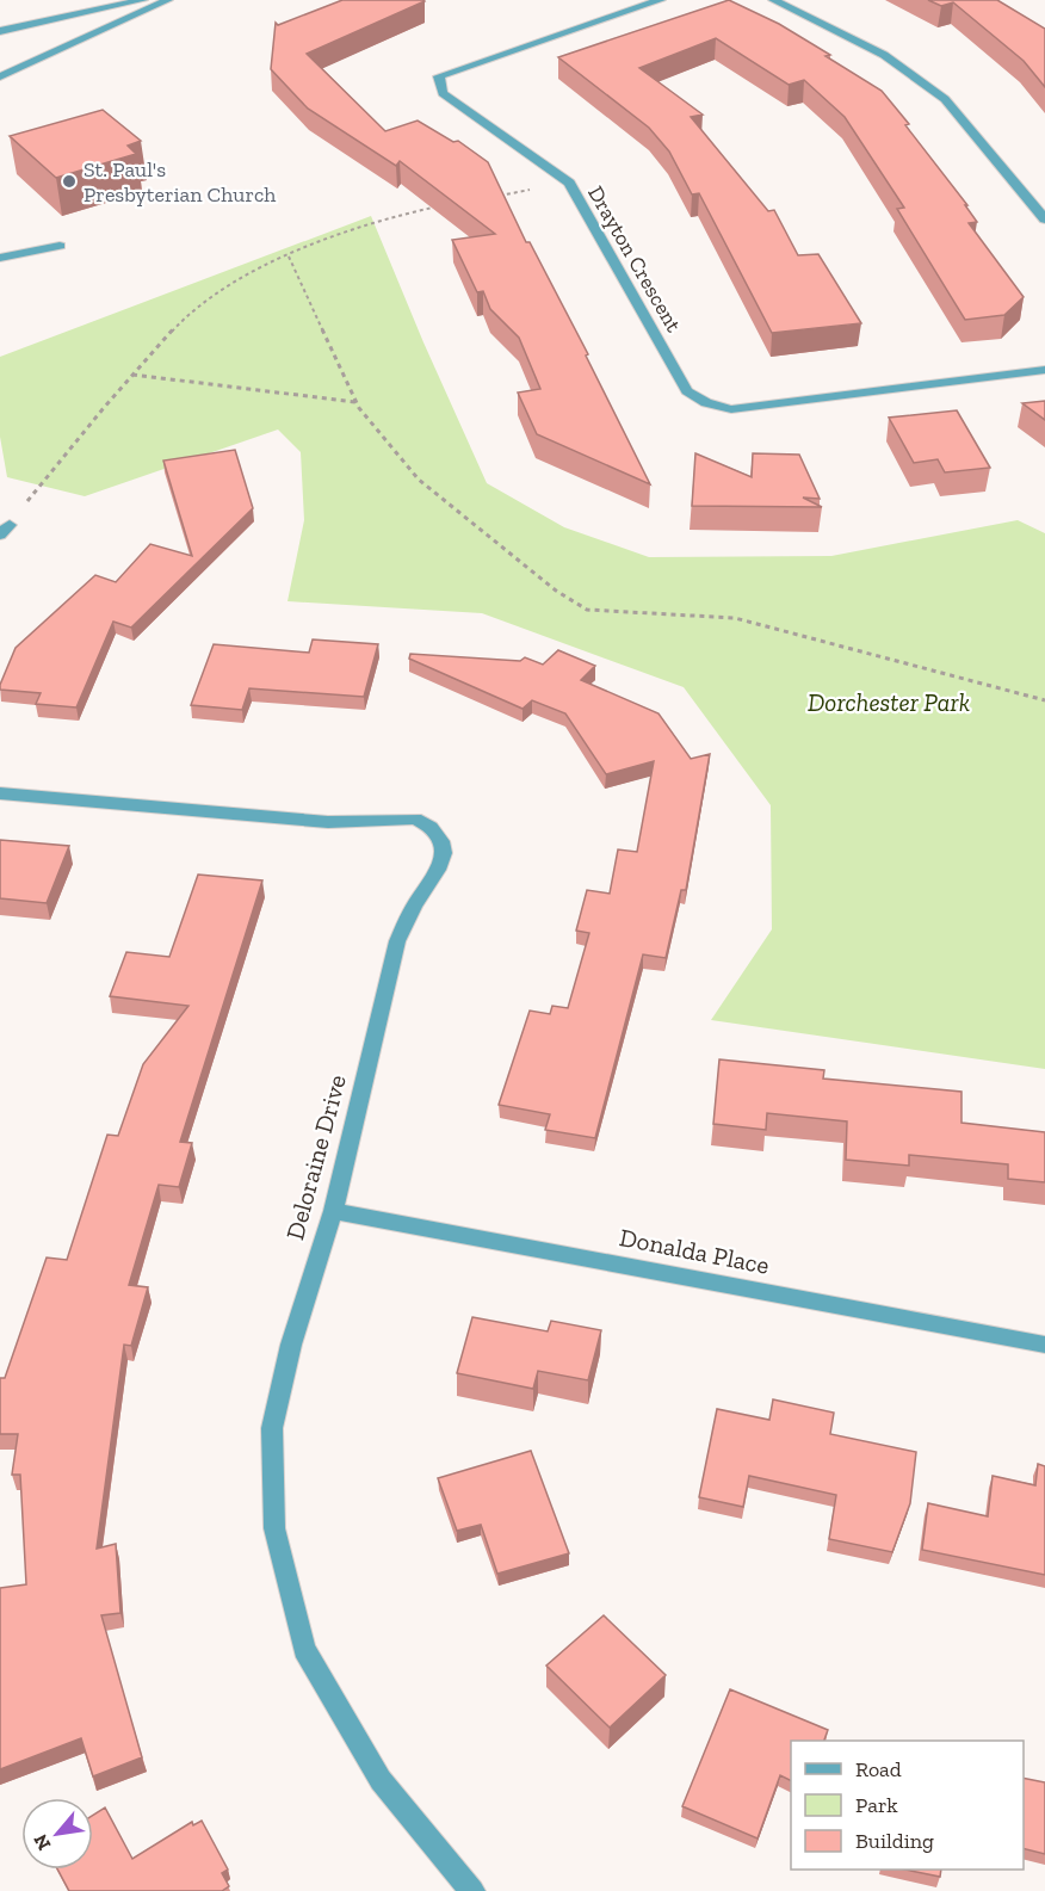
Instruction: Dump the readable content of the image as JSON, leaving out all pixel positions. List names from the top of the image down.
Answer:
{
  "streets": {
    "street": ["Drayton Crescent", "Deloraine Drive", "Donalda Place"]
  },
  "crossings": [
    ["Deloraine Drive", "Donalda Place"]
  ],
  "parks": ["Dorchester Park"],
  "places": ["St. Paul's Presbyterian Church"],
  "legend": ["Road", "Park", "Building"],
  "north": "bottom left"
}
